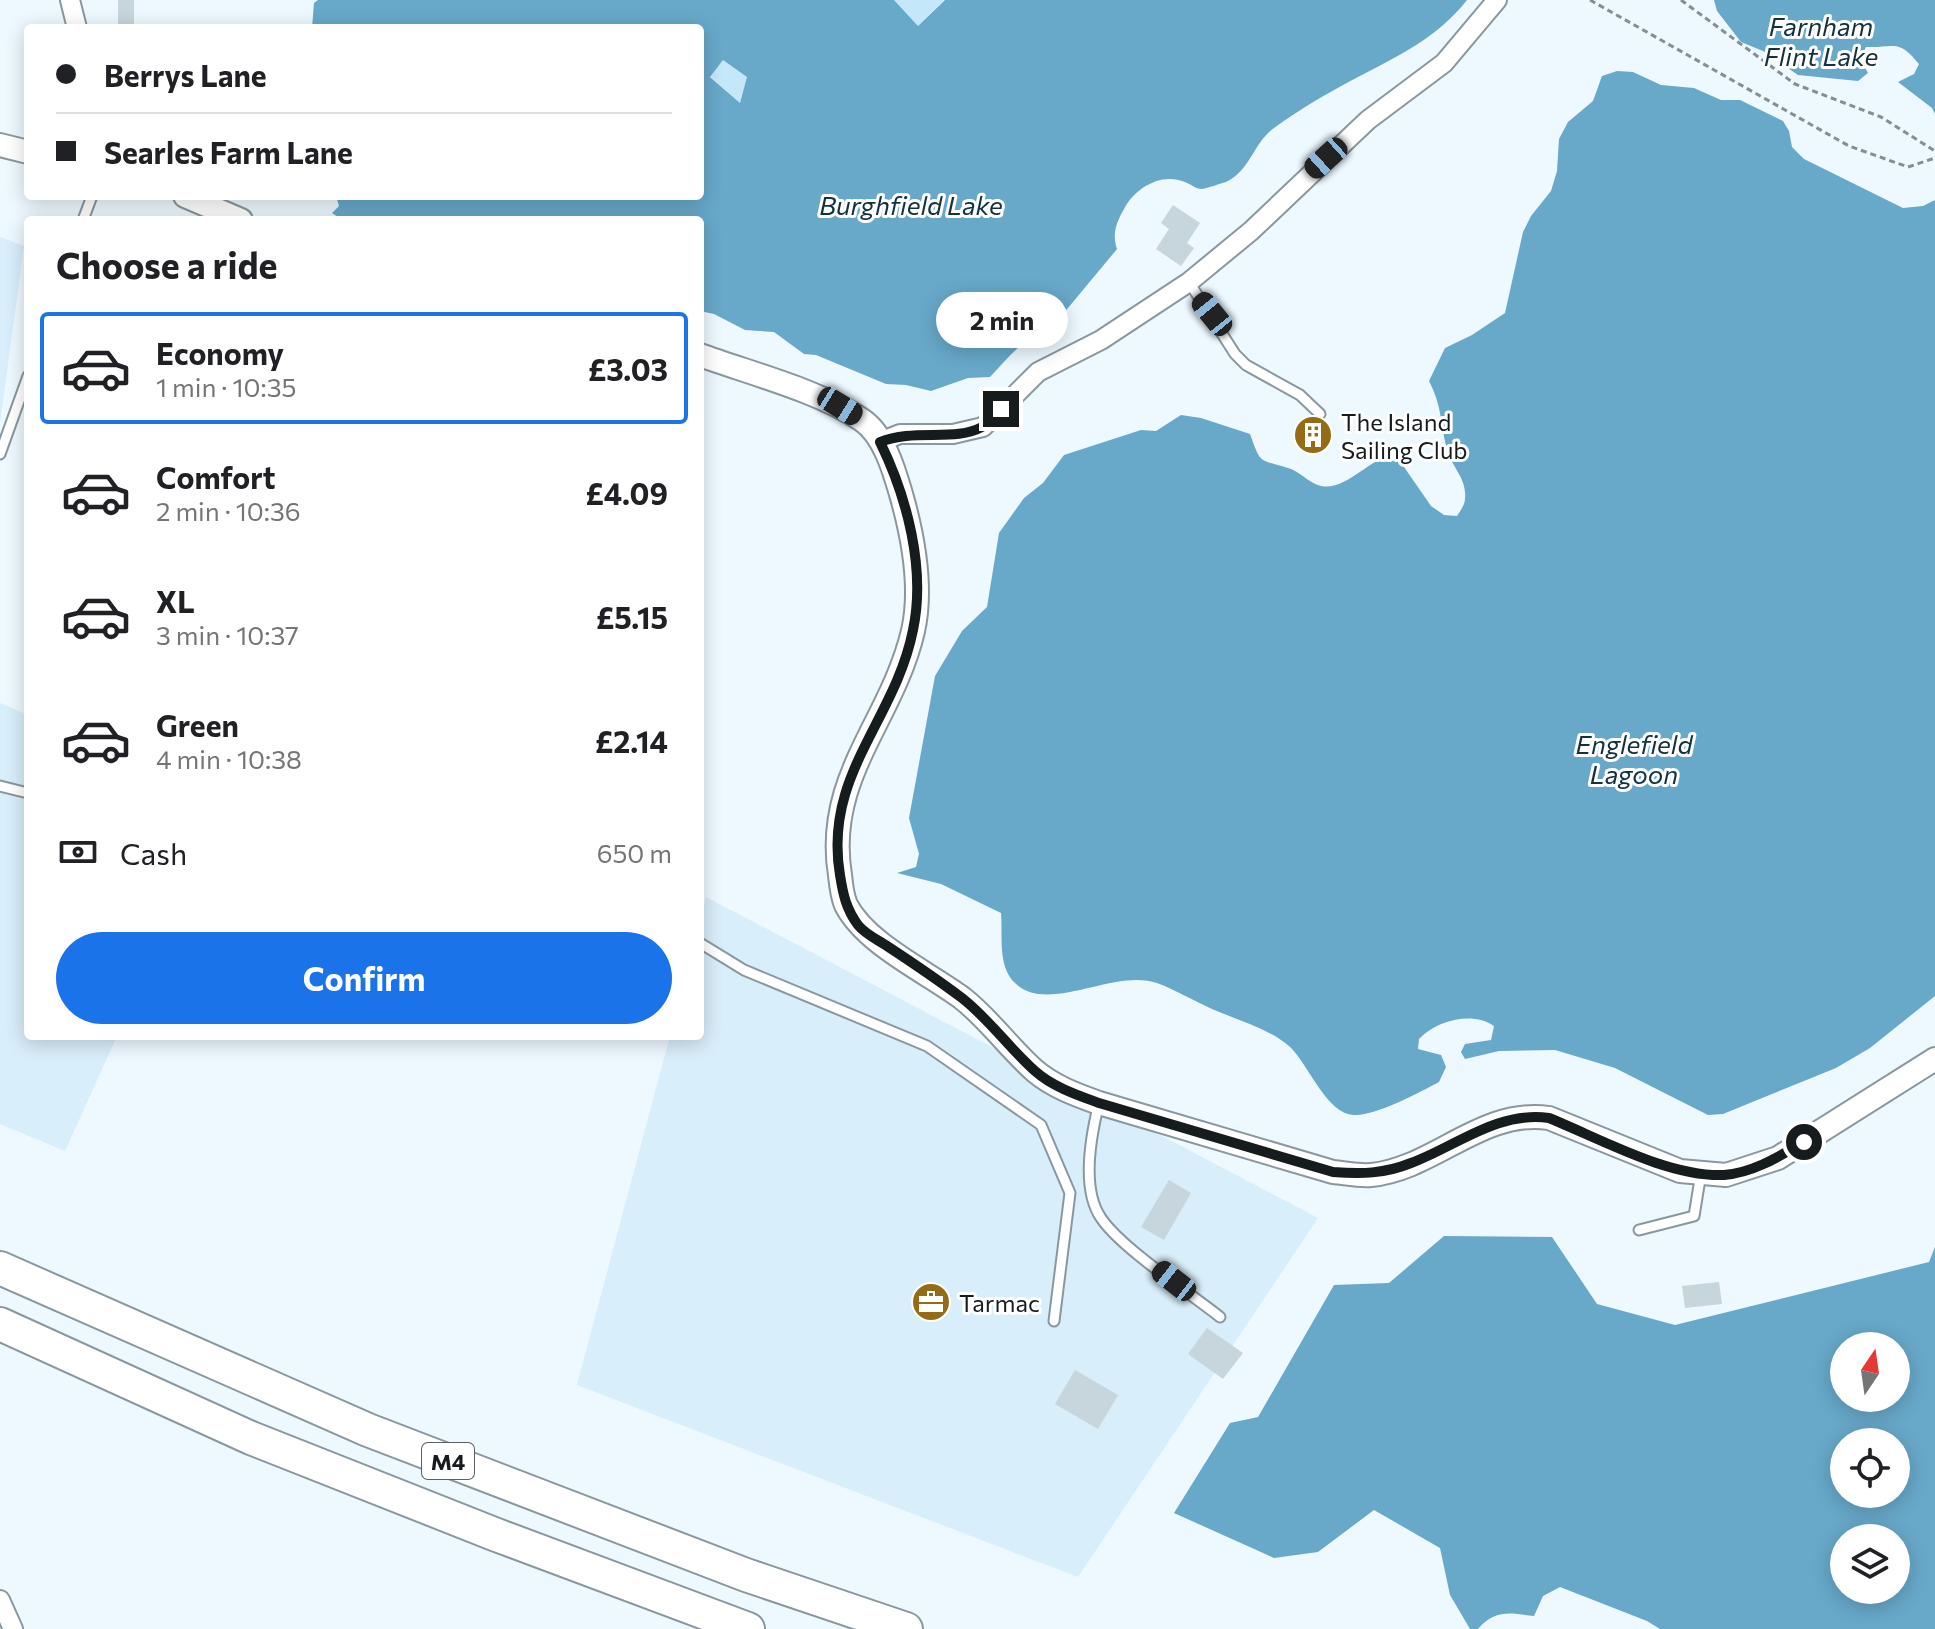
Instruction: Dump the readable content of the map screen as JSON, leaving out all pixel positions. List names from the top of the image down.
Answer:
{
  "streets": {
    "highway": ["M4"]
  },
  "water": ["Farnham Flint Lake", "Burghfield Lake", "Englefield Lagoon"],
  "places": {
    "building": ["The Island Sailing Club"],
    "office": ["Tarmac"]
  },
  "north": "top",
  "page": {
    "banner": ["Berrys Lane", "Searles Farm Lane"],
    "heading": "Choose a ride",
    "bubble": "2 min",
    "list": [
      {
        "name": "Economy",
        "note": "1 min · 10:35",
        "value": "£3.03"
      },
      {
        "name": "Comfort",
        "note": "2 min · 10:36",
        "value": "£4.09"
      },
      {
        "name": "XL",
        "note": "3 min · 10:37",
        "value": "£5.15"
      },
      {
        "name": "Green",
        "note": "4 min · 10:38",
        "value": "£2.14"
      }
    ],
    "pay": ["Cash", "650 m"],
    "buttons": "Confirm"
  }
}
